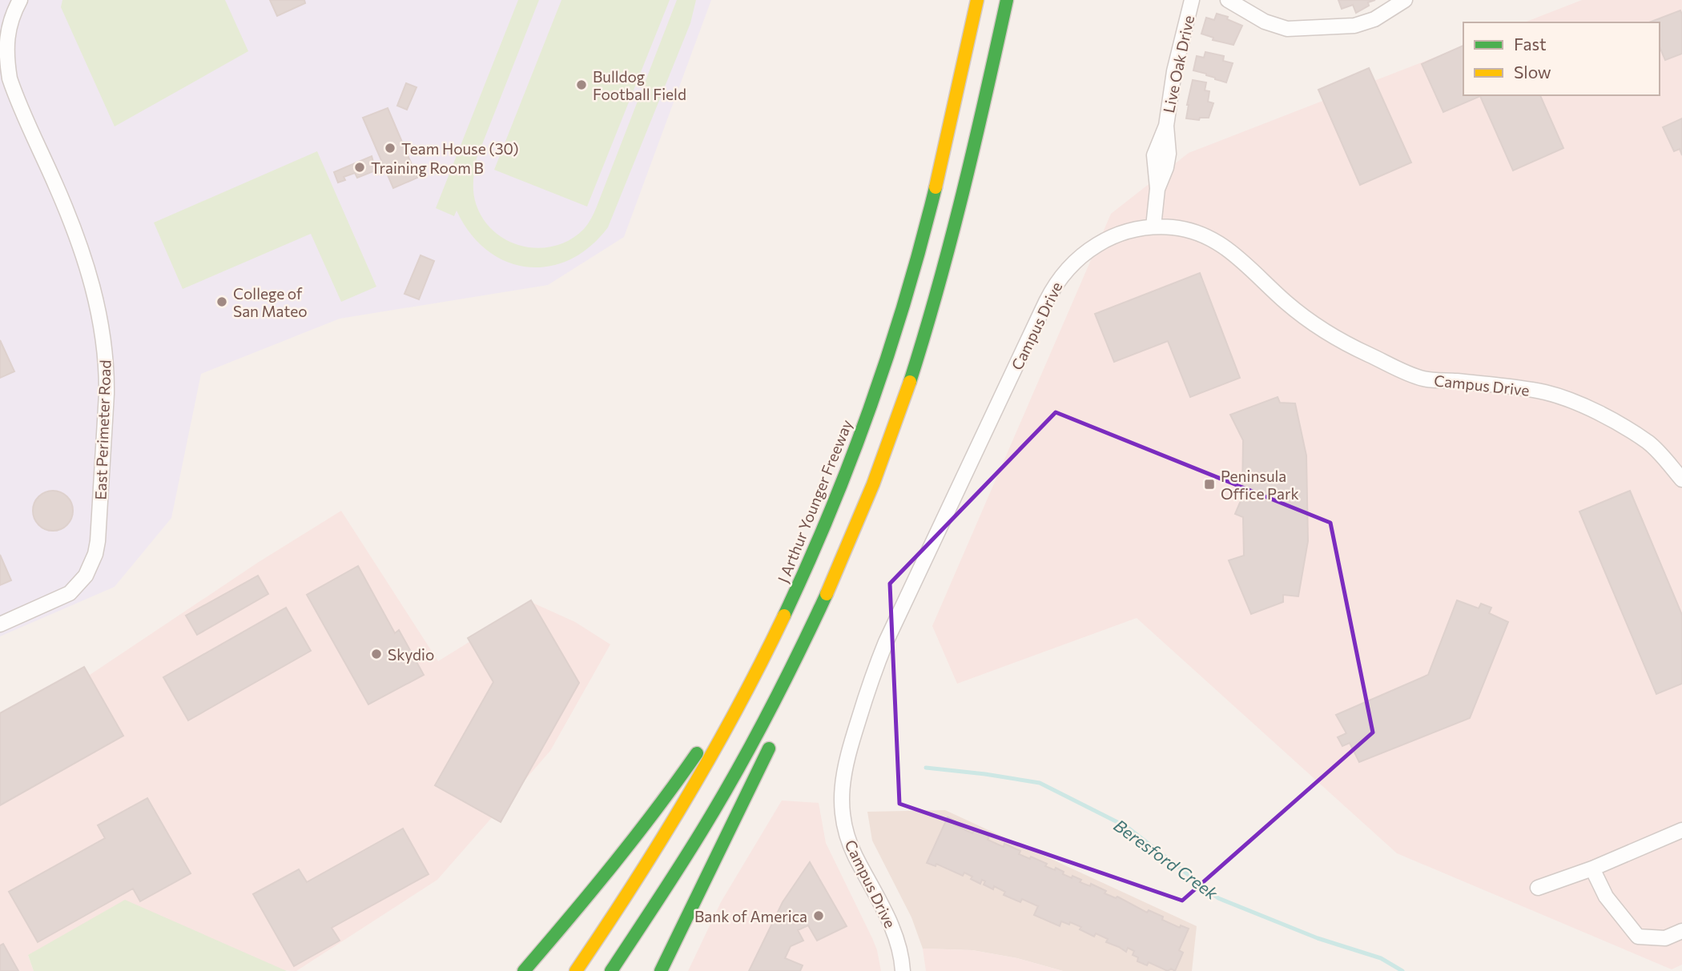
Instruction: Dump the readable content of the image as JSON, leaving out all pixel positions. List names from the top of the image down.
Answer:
{
  "streets": {
    "highway": ["J Arthur Younger Freeway"],
    "street": ["Live Oak Drive", "Campus Drive", "East Perimeter Road"]
  },
  "crossings": [
    ["Live Oak Drive", "Campus Drive"]
  ],
  "water": ["Beresford Creek"],
  "places": {
    "other": [
      "Bulldog Football Field",
      "Team House (30)",
      "Training Room B",
      "College of San Mateo",
      "Skydio",
      "Bank of America"
    ],
    "transit": ["Peninsula Office Park"]
  },
  "legend": ["Fast", "Slow"]
}
